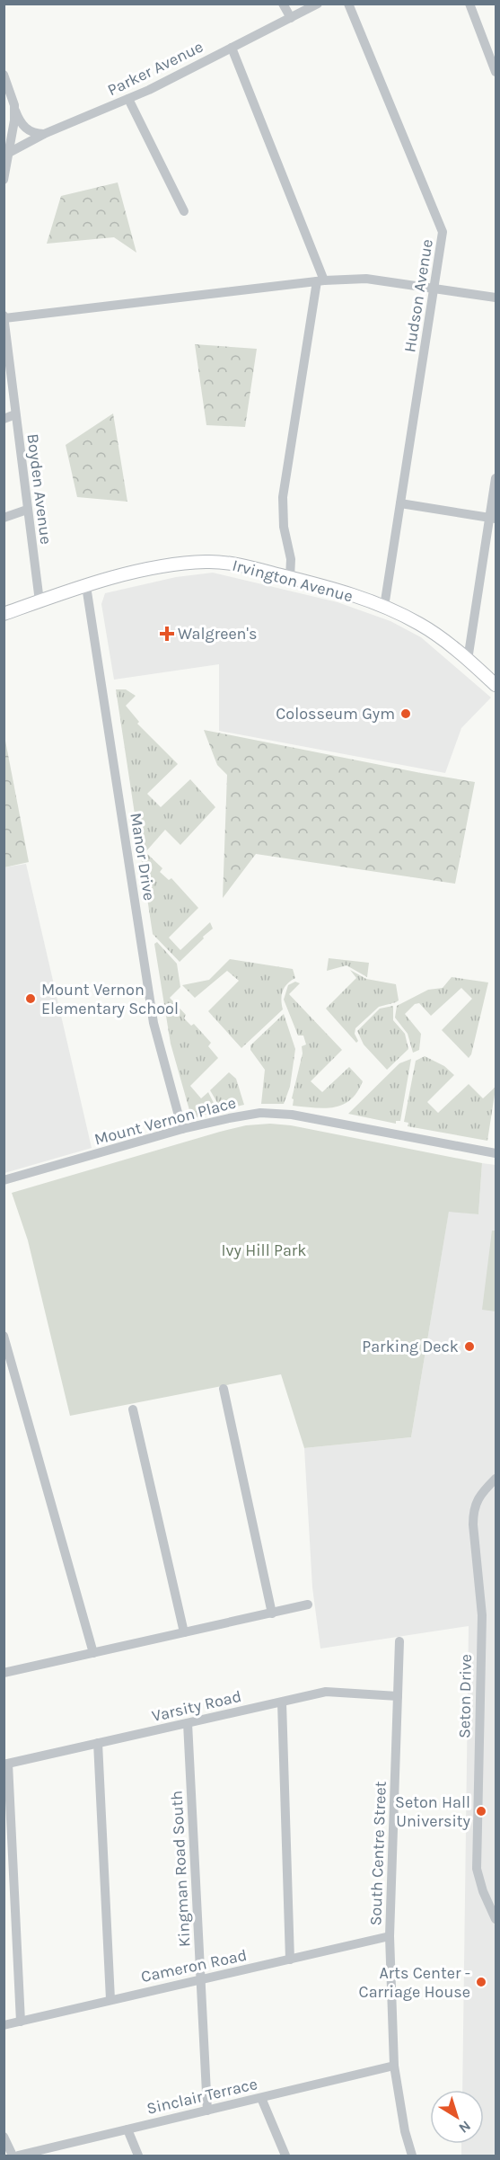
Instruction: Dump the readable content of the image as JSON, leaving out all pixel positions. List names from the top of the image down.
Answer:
{
  "streets": {
    "main road": ["Irvington Avenue"],
    "street": [
      "Parker Avenue",
      "Hudson Avenue",
      "Boyden Avenue",
      "Manor Drive",
      "Mount Vernon Place",
      "Seton Drive",
      "Varsity Road",
      "South Centre Street",
      "Kingman Road South",
      "Cameron Road",
      "Sinclair Terrace"
    ]
  },
  "crossings": [
    ["Hudson Avenue", "Irvington Avenue"],
    ["Boyden Avenue", "Irvington Avenue"],
    ["Irvington Avenue", "Manor Drive"],
    ["Manor Drive", "Mount Vernon Place"],
    ["Varsity Road", "South Centre Street"],
    ["Varsity Road", "Kingman Road South"],
    ["South Centre Street", "Cameron Road"],
    ["South Centre Street", "Sinclair Terrace"],
    ["Kingman Road South", "Cameron Road"],
    ["Kingman Road South", "Sinclair Terrace"]
  ],
  "parks": ["Ivy Hill Park"],
  "places": {
    "health": ["Walgreen's"],
    "other": [
      "Colosseum Gym",
      "Mount Vernon Elementary School",
      "Parking Deck",
      "Seton Hall University",
      "Arts Center - Carriage House"
    ]
  },
  "north": "bottom right"
}
